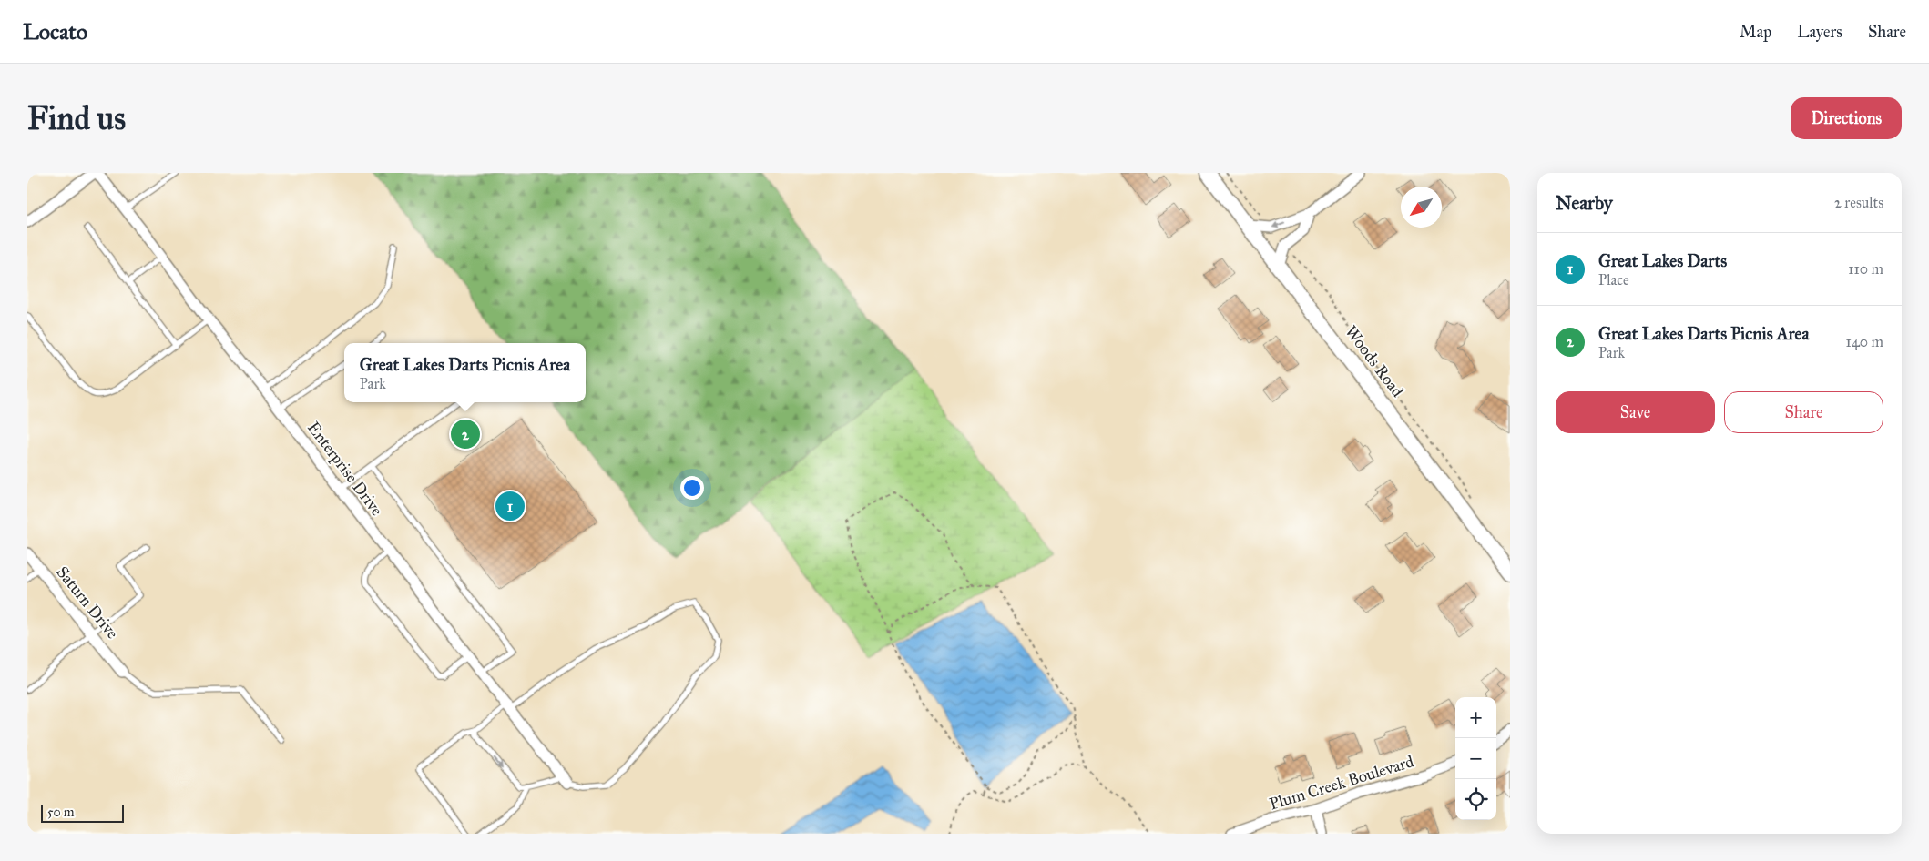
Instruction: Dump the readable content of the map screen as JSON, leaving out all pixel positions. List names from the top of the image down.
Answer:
{
  "streets": {
    "street": [
      "Woods Road",
      "Enterprise Drive",
      "Saturn Drive",
      "Plum Creek Boulevard"
    ]
  },
  "scale_bar": "50 m",
  "north": "bottom left",
  "page": {
    "header": "Locato",
    "nav": ["Map", "Layers", "Share"],
    "buttons": [
      "Directions",
      ["Save", "Share"]
    ],
    "title": "Find us",
    "heading": ["Nearby", "2 results"],
    "list": [
      {
        "mark": "1",
        "name": "Great Lakes Darts",
        "note": "Place",
        "value": "110 m"
      },
      {
        "mark": "2",
        "name": "Great Lakes Darts Picnis Area",
        "note": "Park",
        "value": "140 m"
      }
    ],
    "popup": ["Great Lakes Darts Picnis Area", "Park"],
    "pins": ["2", "1"],
    "map_buttons": ["+", "−"],
    "scale": "50 m"
  }
}
